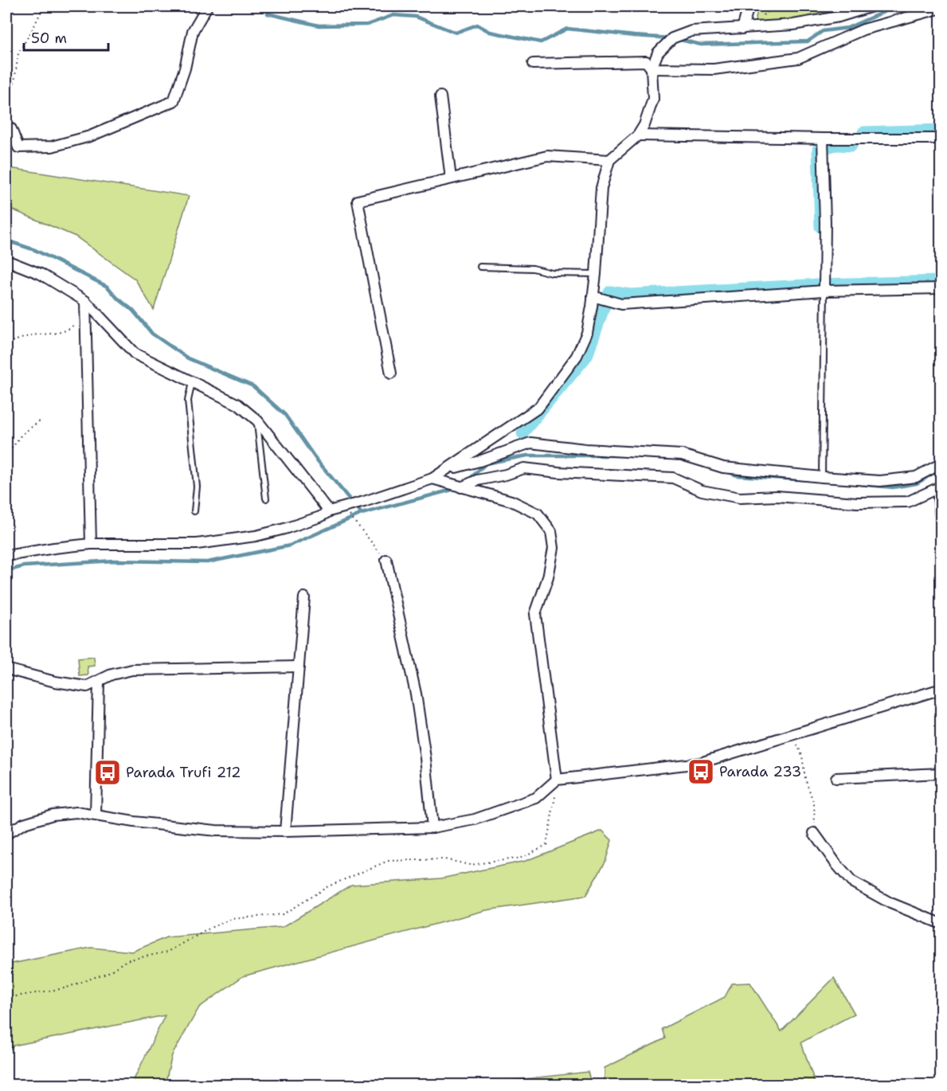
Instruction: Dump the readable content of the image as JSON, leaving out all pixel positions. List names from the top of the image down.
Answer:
{
  "places": {
    "bus stop": ["Parada 233", "Parada Trufi 212"]
  },
  "scale_bar": "50 m"
}
